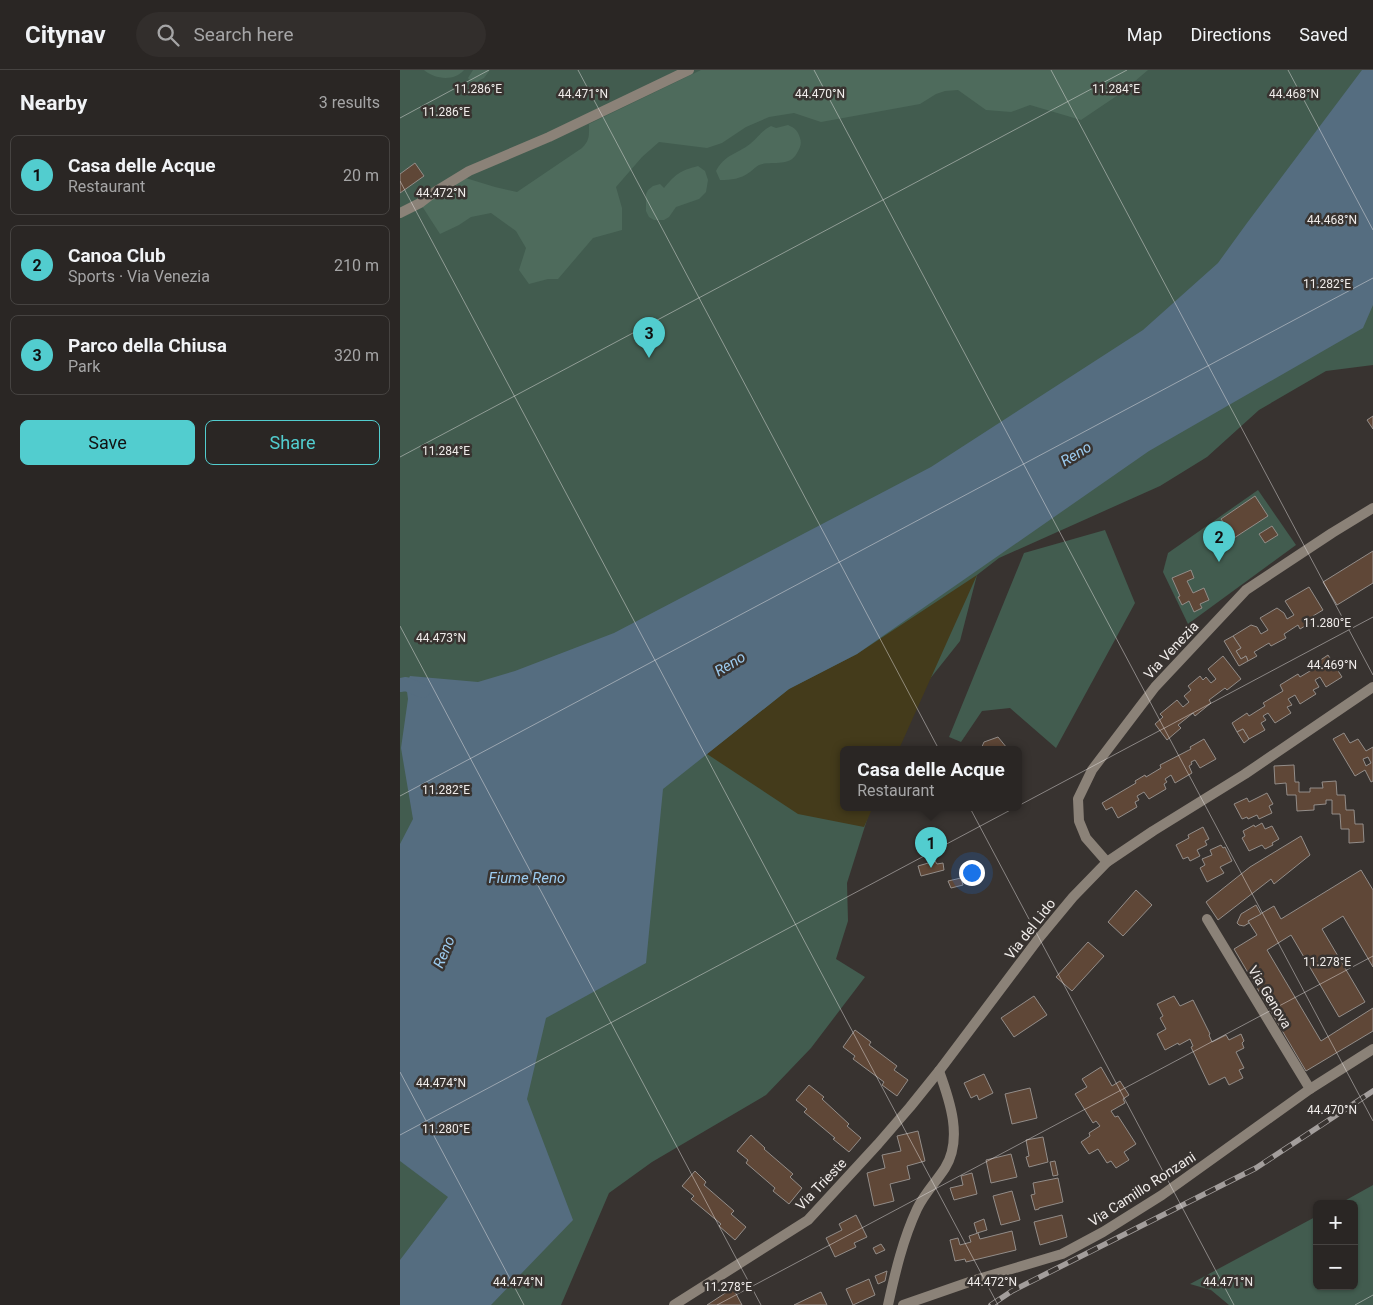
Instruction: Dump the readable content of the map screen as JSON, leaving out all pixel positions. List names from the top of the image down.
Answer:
{
  "streets": {
    "street": [
      "Via Venezia",
      "Via del Lido",
      "Via Genova",
      "Via Trieste",
      "Via Camillo Ronzani"
    ]
  },
  "crossings": [
    ["Via Venezia", "Via del Lido"],
    ["Via del Lido", "Via Trieste"],
    ["Via Genova", "Via Camillo Ronzani"]
  ],
  "water": ["Reno", "Fiume Reno"],
  "page": {
    "header": "Citynav",
    "search": "Search here",
    "nav": ["Map", "Directions", "Saved"],
    "heading": ["Nearby", "3 results"],
    "list": [
      {
        "mark": "1",
        "name": "Casa delle Acque",
        "note": "Restaurant",
        "value": "20 m"
      },
      {
        "mark": "2",
        "name": "Canoa Club",
        "note": "Sports · Via Venezia",
        "value": "210 m"
      },
      {
        "mark": "3",
        "name": "Parco della Chiusa",
        "note": "Park",
        "value": "320 m"
      }
    ],
    "pins": ["3", "2", "1"],
    "buttons": ["Save", "Share"],
    "popup": ["Casa delle Acque", "Restaurant"],
    "map_buttons": ["+", "−"]
  },
  "coordinates": [
    "11.286°E",
    "11.284°E",
    "44.471°N",
    "44.470°N",
    "44.468°N",
    "44.472°N",
    "11.282°E",
    "11.280°E",
    "44.473°N",
    "44.469°N",
    "11.278°E",
    "44.474°N"
  ]
}
